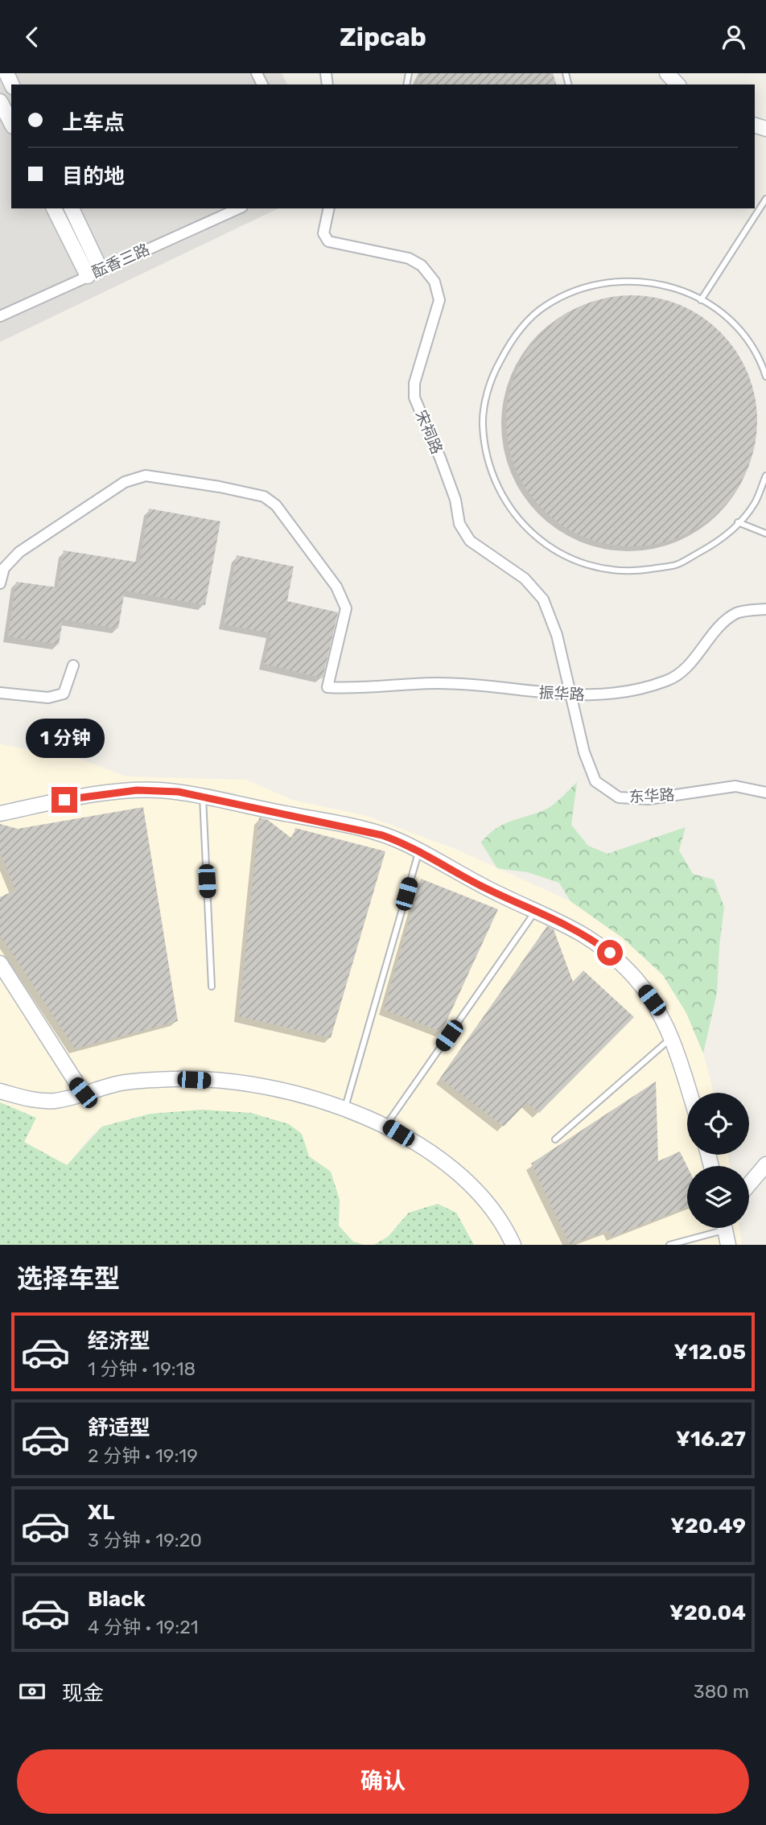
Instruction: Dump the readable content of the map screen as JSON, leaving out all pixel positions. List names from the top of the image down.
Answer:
{
  "streets": {
    "street": [
      "酝香三路",
      "宋祠路",
      "振华路",
      "东华路"
    ]
  },
  "crossings": [
    ["宋祠路", "振华路"],
    ["宋祠路", "东华路"],
    ["振华路", "东华路"]
  ],
  "page": {
    "header": "Zipcab",
    "banner": ["上车点", "目的地"],
    "bubble": "1 分钟",
    "heading": "选择车型",
    "list": [
      {
        "name": "经济型",
        "note": "1 分钟 · 19:18",
        "value": "¥12.05"
      },
      {
        "name": "舒适型",
        "note": "2 分钟 · 19:19",
        "value": "¥16.27"
      },
      {
        "name": "XL",
        "note": "3 分钟 · 19:20",
        "value": "¥20.49"
      },
      {
        "name": "Black",
        "note": "4 分钟 · 19:21",
        "value": "¥20.04"
      }
    ],
    "pay": ["现金", "380 m"],
    "buttons": "确认"
  }
}
